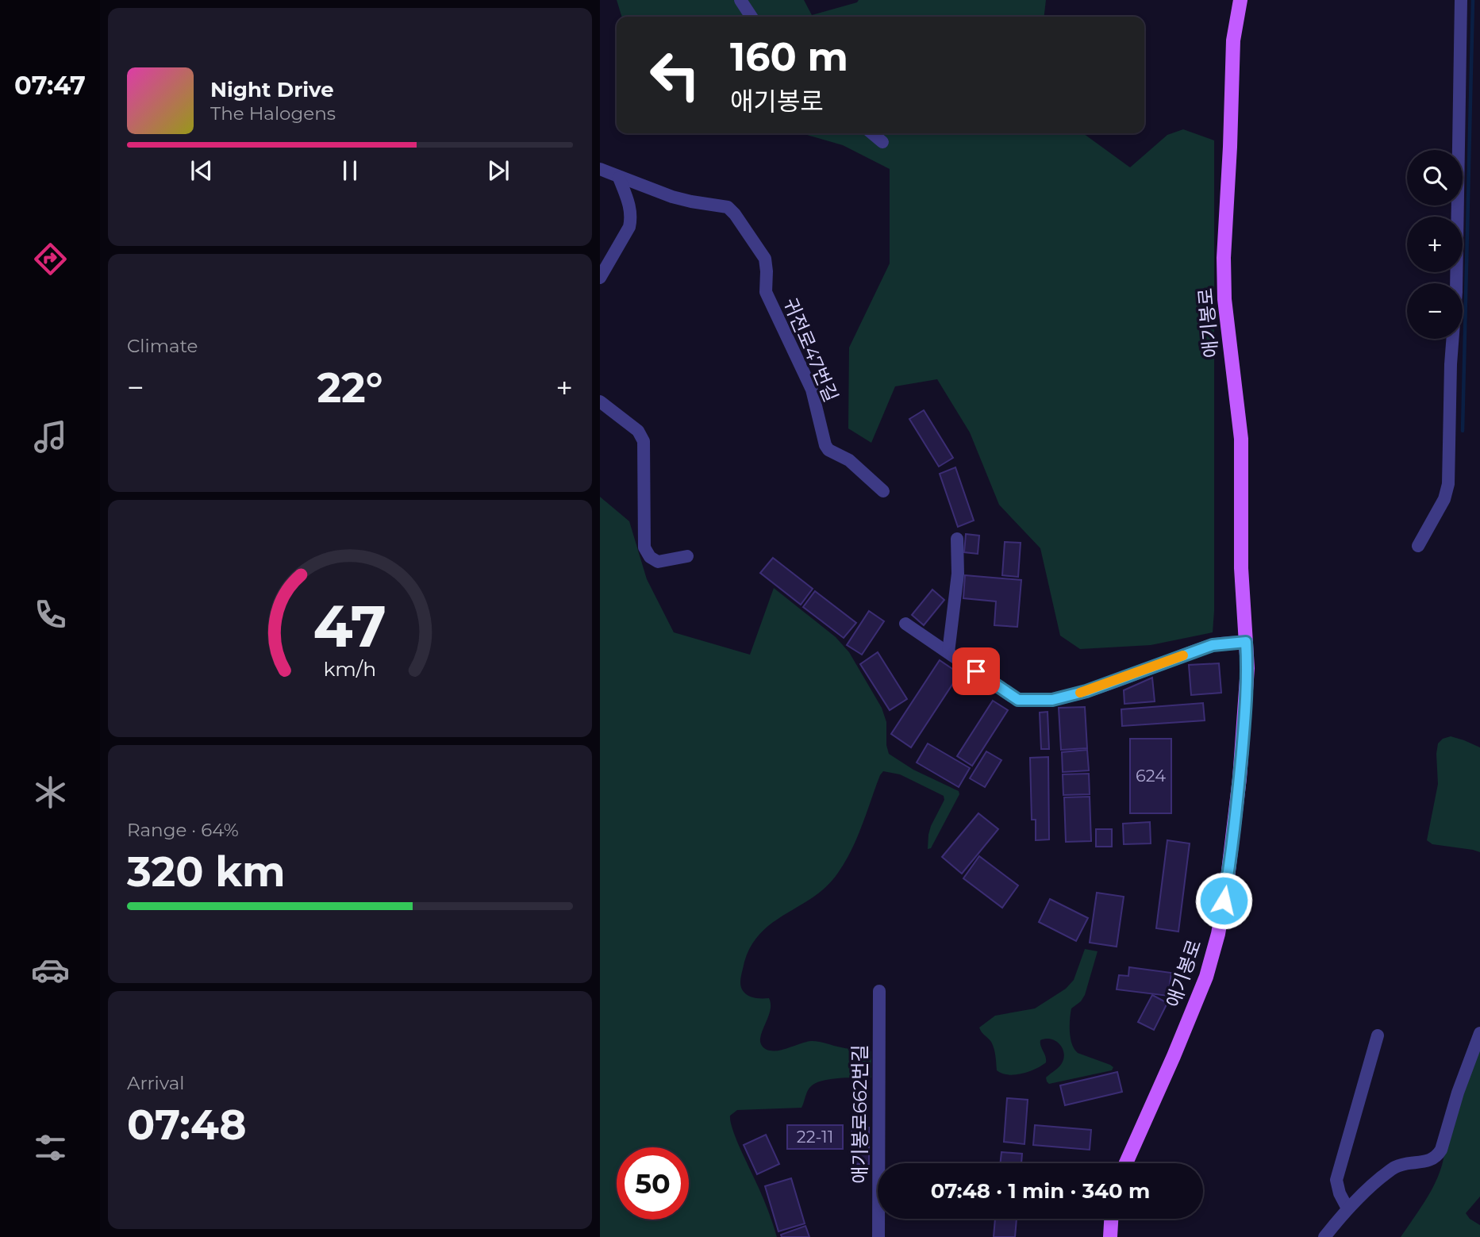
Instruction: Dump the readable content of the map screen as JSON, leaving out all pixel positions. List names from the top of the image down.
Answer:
{
  "streets": {
    "main road": ["애기봉로"],
    "lane": ["귀전로47번길", "애기봉로662번길"]
  },
  "house_numbers": ["624", "22-11"],
  "page": {
    "tabs": "07:47",
    "turn": ["160 m", "애기봉로"],
    "song": ["Night Drive", "The Halogens"],
    "map_buttons": ["+", "−"],
    "tile": [
      "Climate",
      ["Range · 64%", "320 km"],
      ["Arrival", "07:48"]
    ],
    "heat": ["−", "22°", "+"],
    "limit": "50",
    "trip": "07:48 · 1 min · 340 m",
    "gauge": ["47", "km/h"]
  }
}
